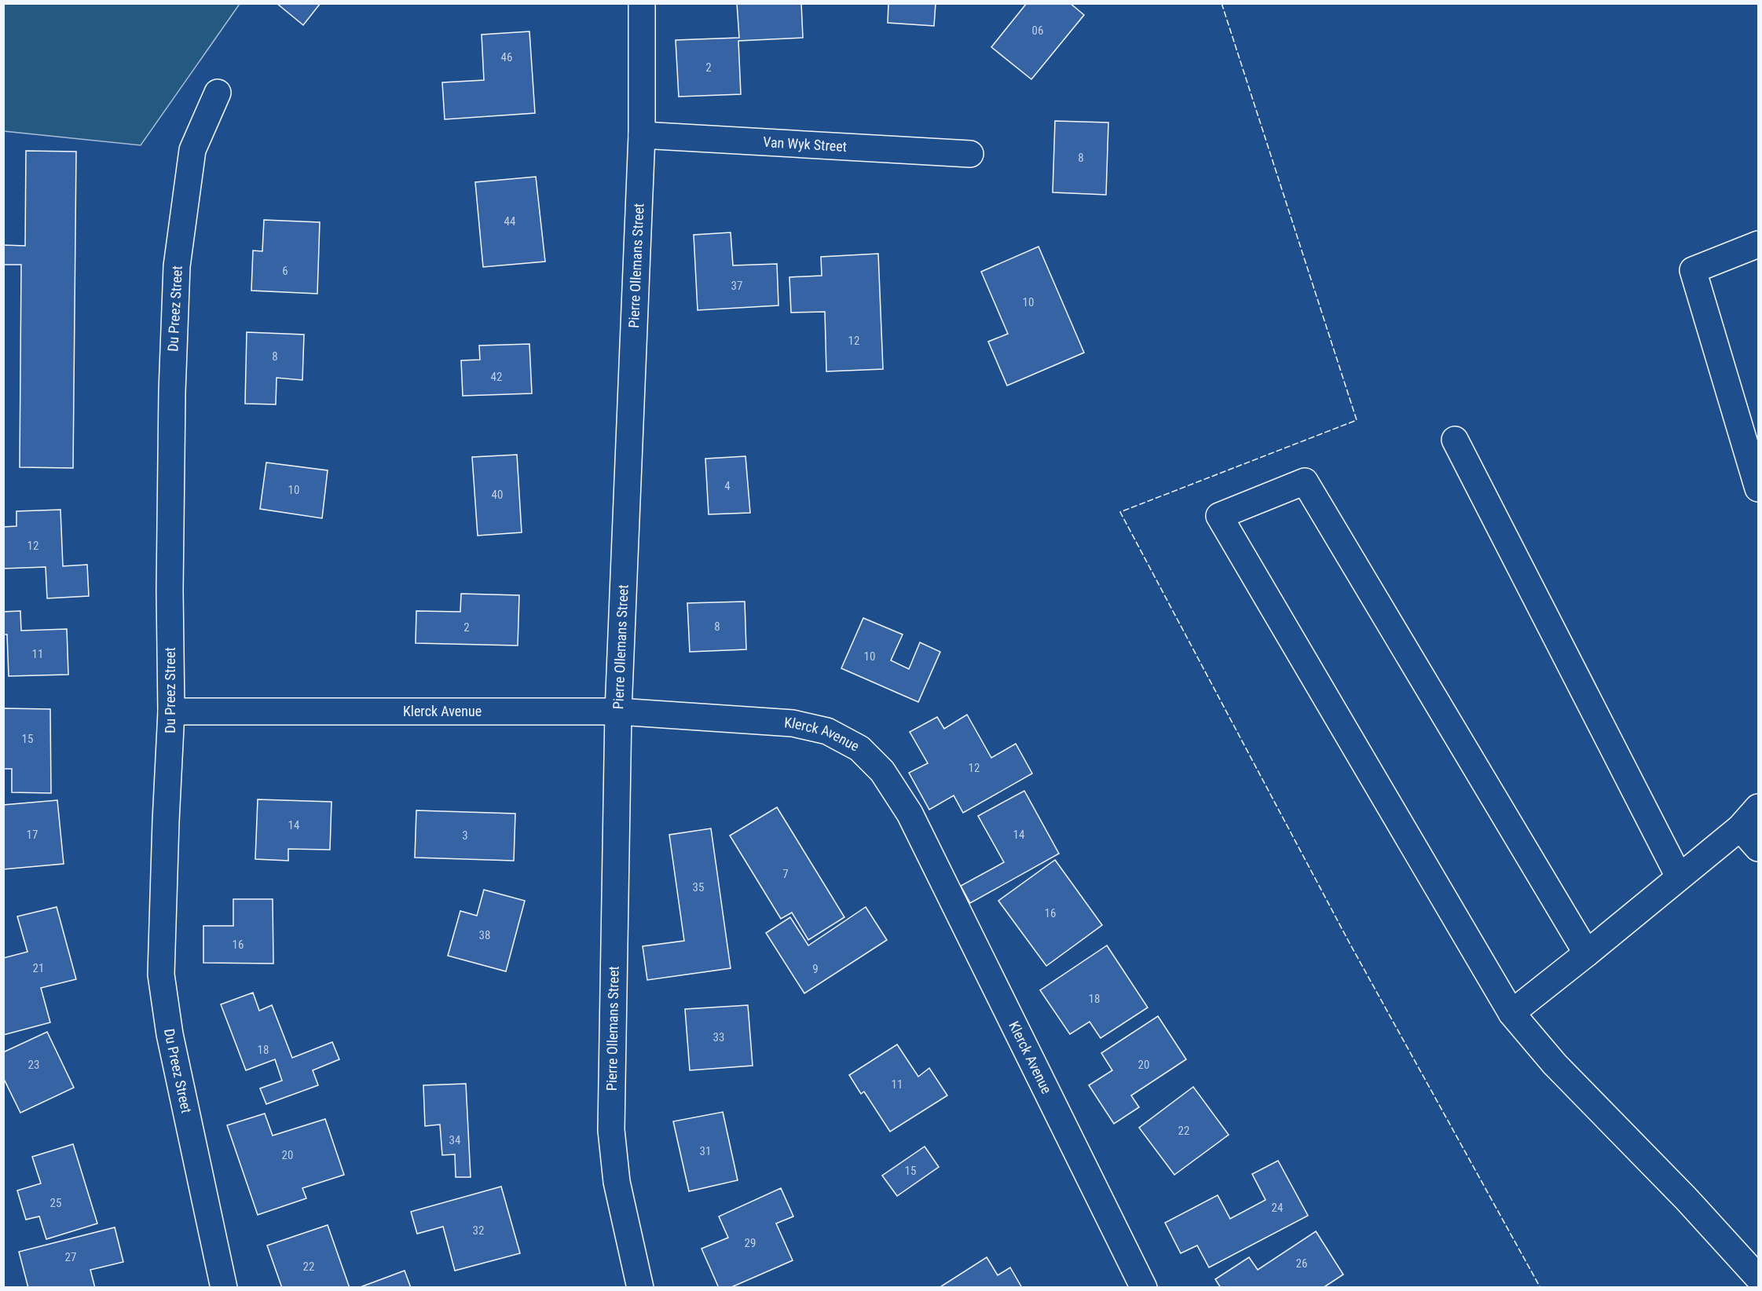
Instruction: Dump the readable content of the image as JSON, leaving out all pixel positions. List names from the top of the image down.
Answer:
{
  "streets": {
    "street": [
      "Van Wyk Street",
      "Pierre Ollemans Street",
      "Du Preez Street",
      "Klerck Avenue"
    ]
  },
  "crossings": [
    ["Van Wyk Street", "Pierre Ollemans Street"],
    ["Pierre Ollemans Street", "Klerck Avenue"],
    ["Du Preez Street", "Klerck Avenue"]
  ],
  "house_numbers": [
    "06",
    "46",
    "2",
    "8",
    "44",
    "6",
    "37",
    "10",
    "12",
    "8",
    "42",
    "4",
    "10",
    "40",
    "12",
    "8",
    "2",
    "11",
    "10",
    "15",
    "12",
    "14",
    "17",
    "14",
    "3",
    "7",
    "35",
    "16",
    "38",
    "16",
    "21",
    "9",
    "18",
    "33",
    "18",
    "23",
    "20",
    "11",
    "22",
    "34",
    "31",
    "20",
    "15",
    "25",
    "24",
    "32",
    "29",
    "27",
    "26",
    "22"
  ]
}
